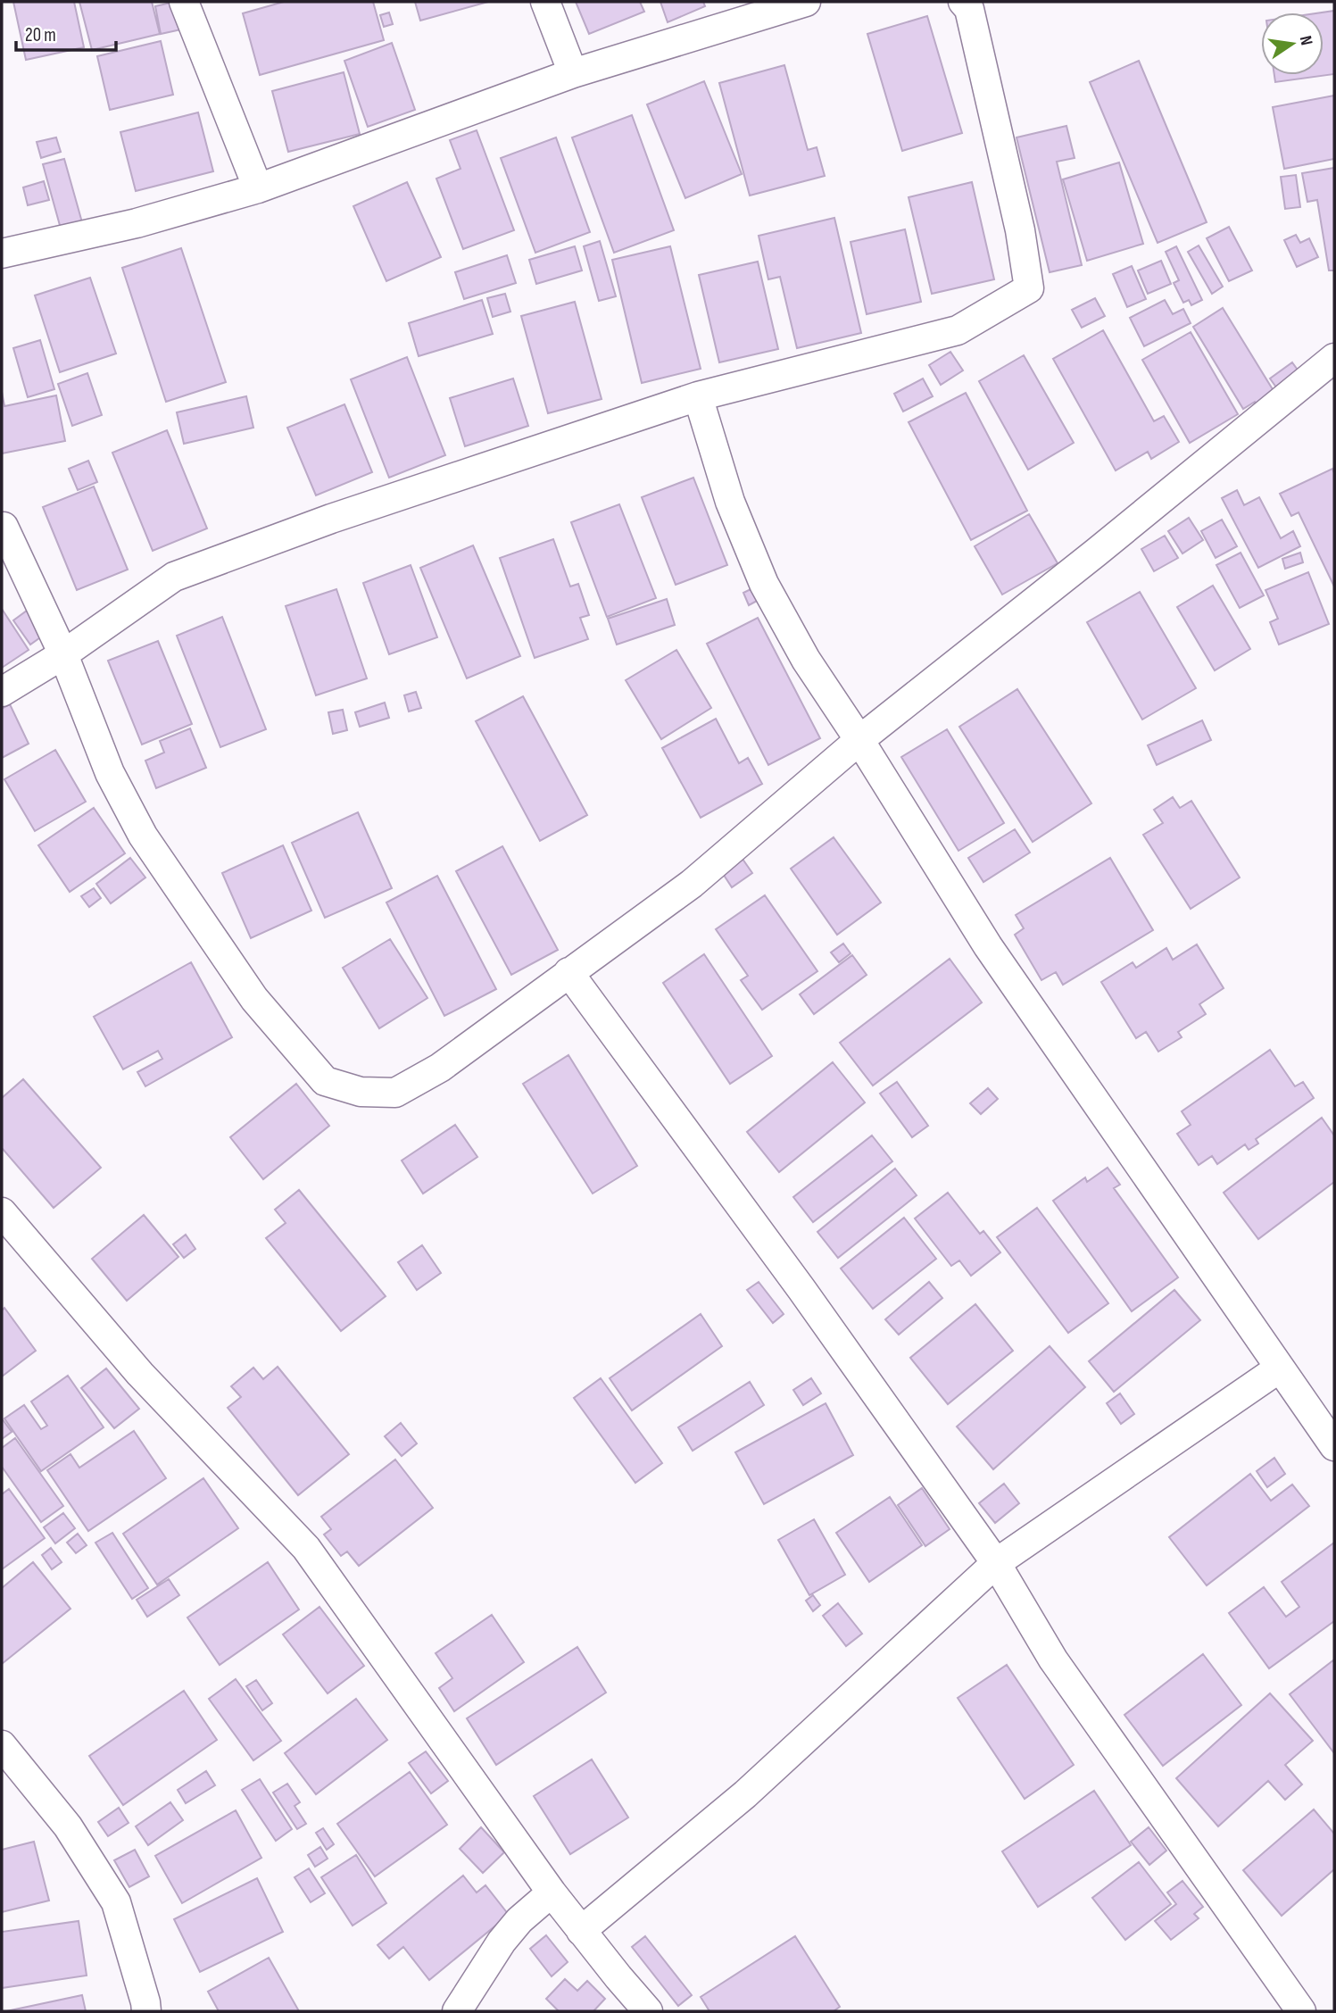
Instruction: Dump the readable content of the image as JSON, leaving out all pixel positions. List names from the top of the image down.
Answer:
{
  "scale_bar": "20 m",
  "north": "right"
}
